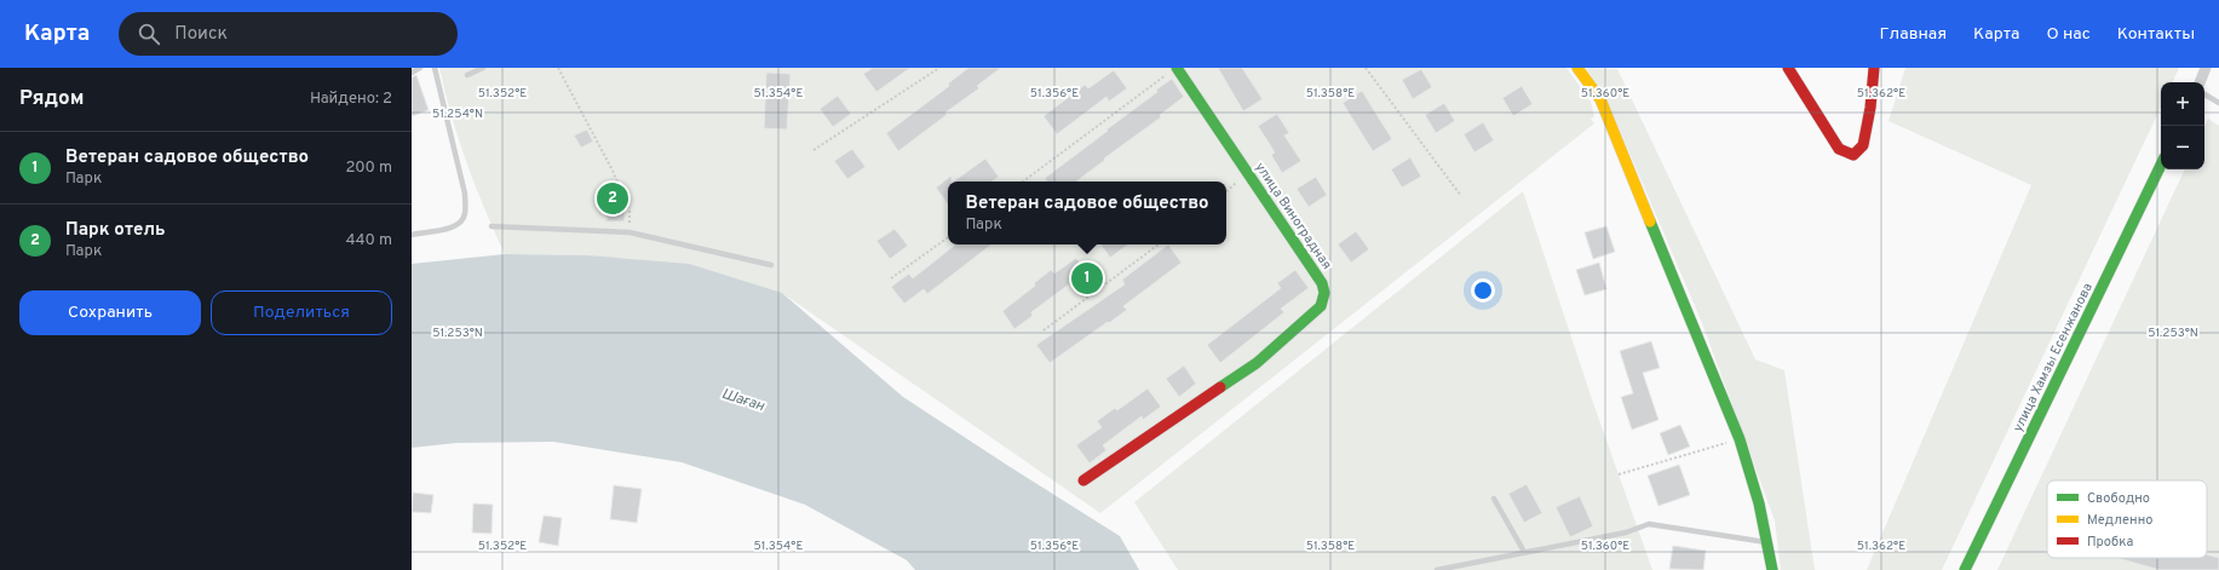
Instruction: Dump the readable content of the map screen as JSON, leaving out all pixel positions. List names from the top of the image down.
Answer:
{
  "streets": {
    "street": ["улица Виноградная", "улица Хамзы Есенжанова"]
  },
  "water": ["Шаған"],
  "legend": ["Свободно", "Медленно", "Пробка"],
  "page": {
    "header": "Карта",
    "search": "Поиск",
    "nav": [
      "Главная",
      "Карта",
      "О нас",
      "Контакты"
    ],
    "heading": ["Рядом", "Найдено: 2"],
    "map_buttons": ["+", "−"],
    "list": [
      {
        "mark": "1",
        "name": "Ветеран садовое общество",
        "note": "Парк",
        "value": "200 m"
      },
      {
        "mark": "2",
        "name": "Парк отель",
        "note": "Парк",
        "value": "440 m"
      }
    ],
    "pins": ["2", "1"],
    "popup": ["Ветеран садовое общество", "Парк"],
    "buttons": ["Сохранить", "Поделиться"]
  },
  "coordinates": [
    "51.352°E",
    "51.354°E",
    "51.356°E",
    "51.358°E",
    "51.360°E",
    "51.362°E",
    "51.254°N",
    "51.253°N"
  ]
}
